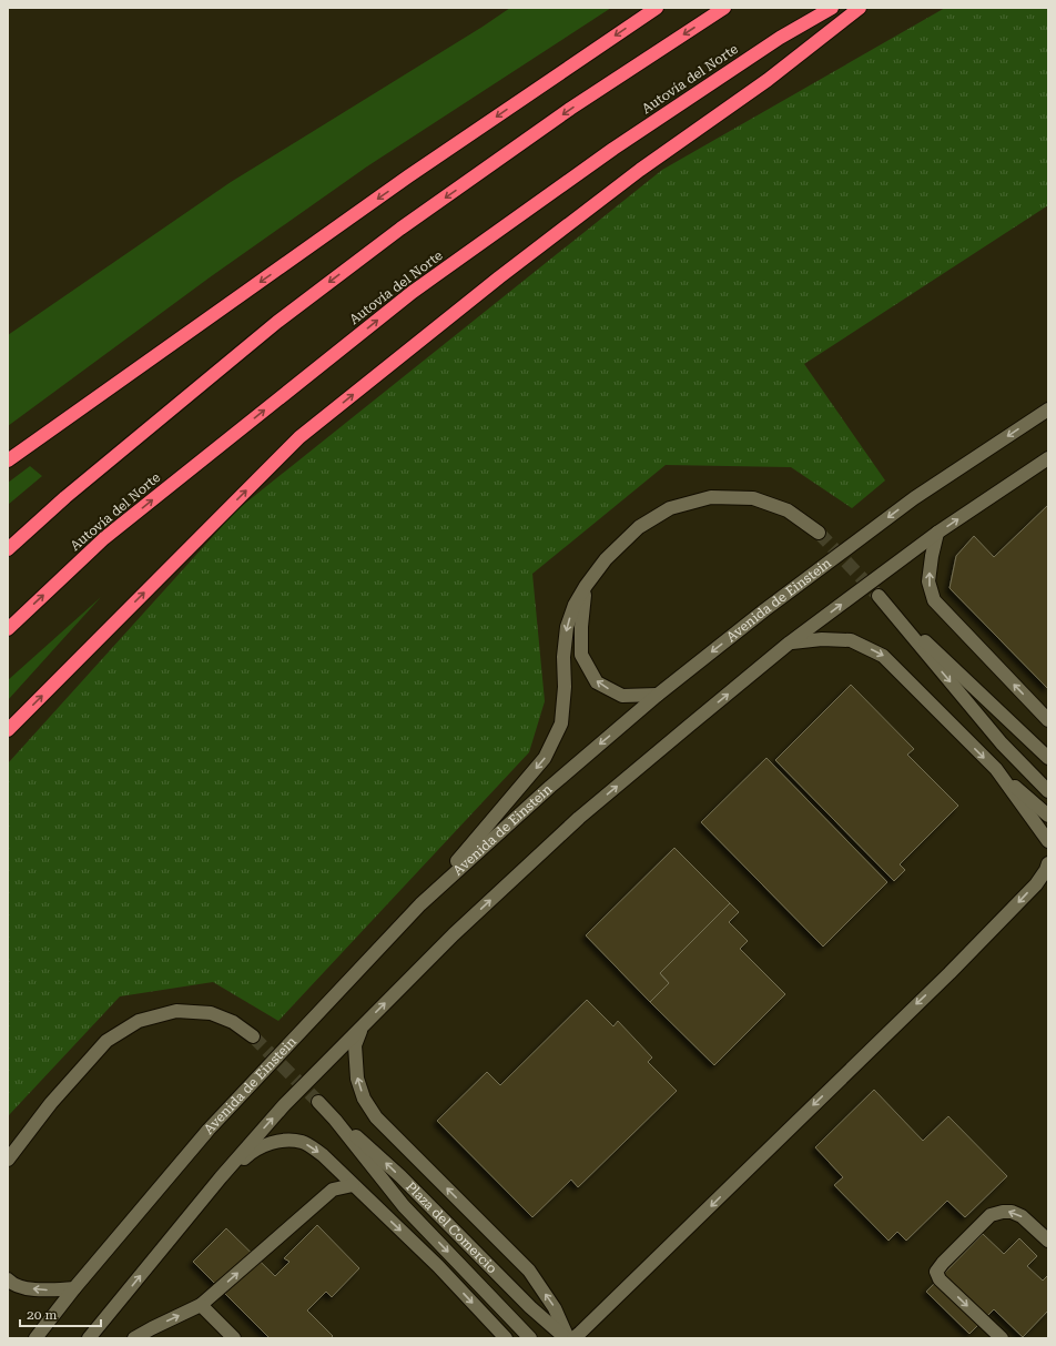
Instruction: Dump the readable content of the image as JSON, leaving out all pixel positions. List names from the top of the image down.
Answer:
{
  "streets": {
    "highway": ["Autovía del Norte"],
    "street": ["Avenida de Einstein", "Plaza del Comercio"]
  },
  "scale_bar": "20 m"
}
